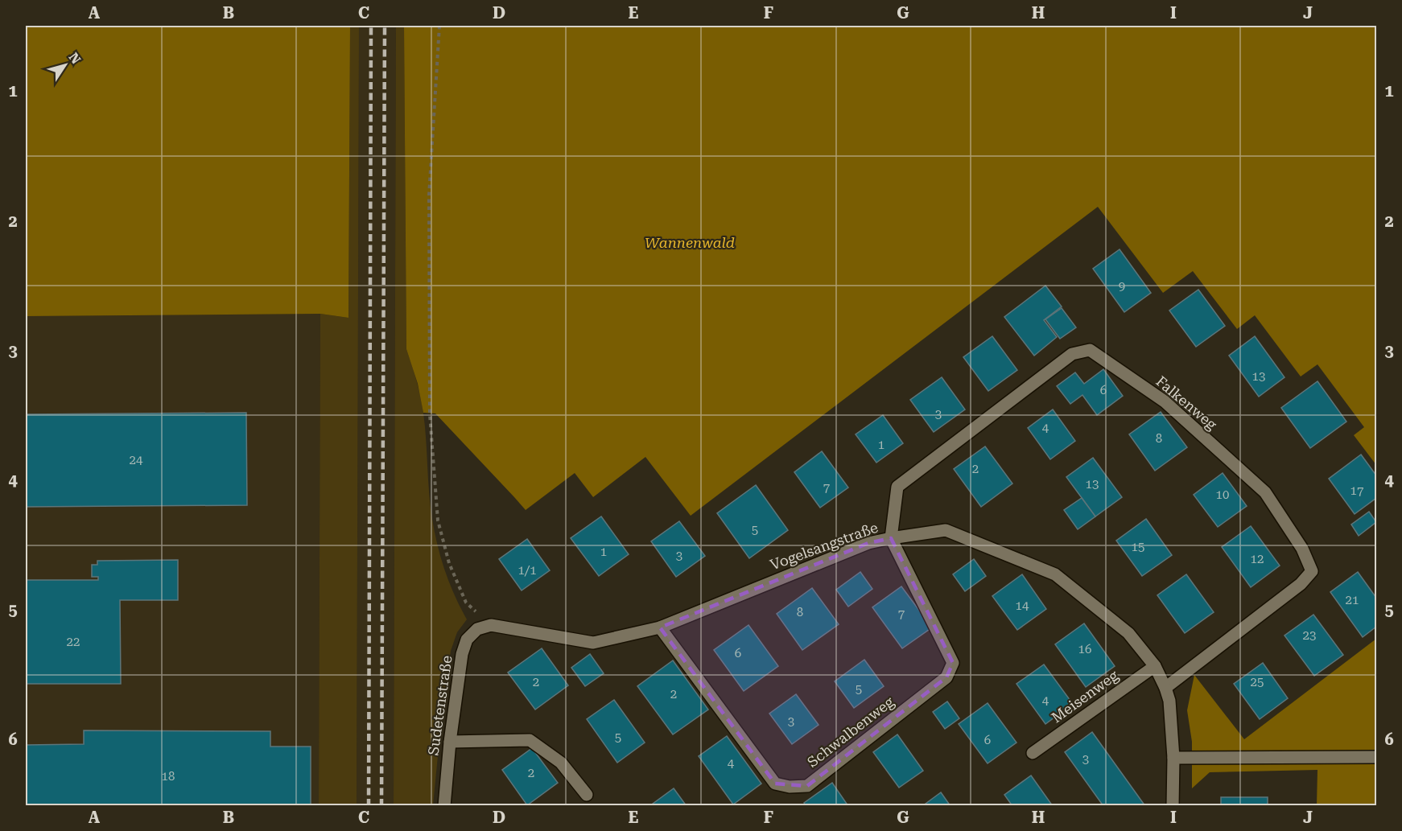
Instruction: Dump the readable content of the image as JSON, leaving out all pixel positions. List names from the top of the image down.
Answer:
{
  "streets": {
    "street": [
      "Falkenweg",
      "Vogelsangstraße",
      "Meisenweg",
      "Sudetenstraße",
      "Schwalbenweg"
    ]
  },
  "crossings": [
    ["Falkenweg", "Vogelsangstraße"],
    ["Falkenweg", "Schwalbenweg"],
    ["Vogelsangstraße", "Meisenweg"],
    ["Vogelsangstraße", "Sudetenstraße"],
    ["Vogelsangstraße", "Schwalbenweg"]
  ],
  "parks": ["Wannenwald"],
  "house_numbers": [
    "9",
    "13",
    "6",
    "3",
    "4",
    "8",
    "1",
    "24",
    "2",
    "13",
    "7",
    "17",
    "10",
    "5",
    "15",
    "1",
    "3",
    "12",
    "1/1",
    "21",
    "14",
    "8",
    "7",
    "23",
    "22",
    "16",
    "6",
    "2",
    "25",
    "5",
    "2",
    "4",
    "3",
    "5",
    "6",
    "3",
    "4",
    "2",
    "18"
  ],
  "north": "top right",
  "grid": {
    "columns": [
      "A",
      "B",
      "C",
      "D",
      "E",
      "F",
      "G",
      "H",
      "I",
      "J"
    ],
    "rows": [
      "1",
      "2",
      "3",
      "4",
      "5",
      "6"
    ]
  }
}
